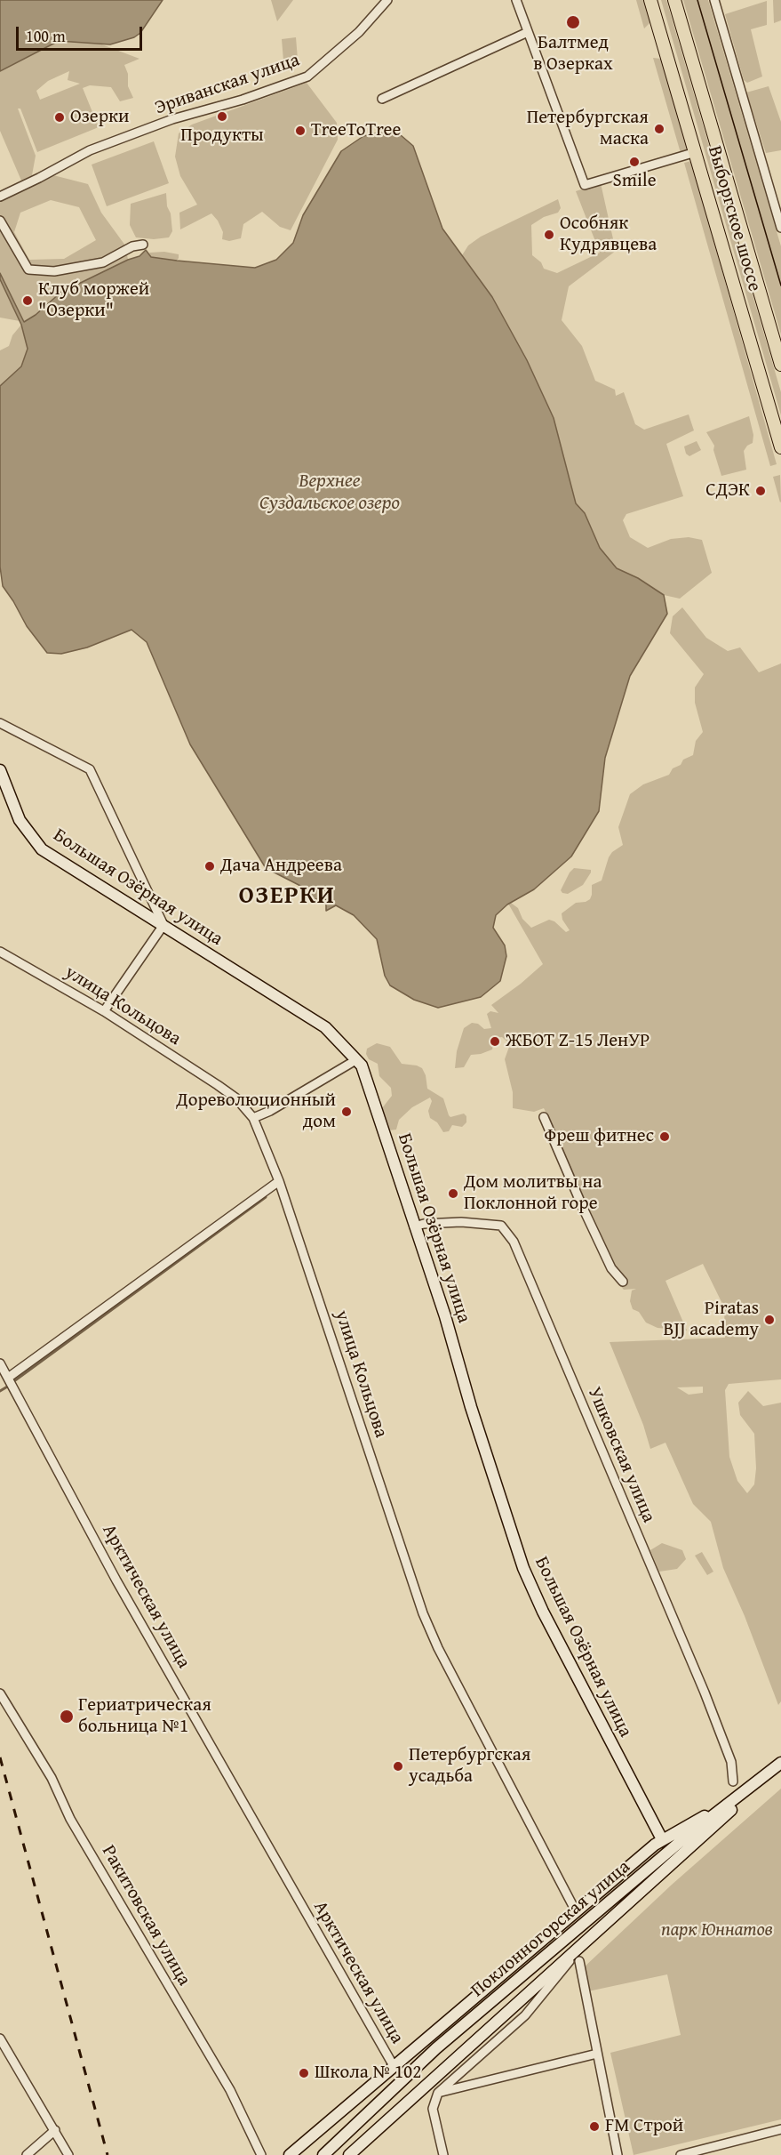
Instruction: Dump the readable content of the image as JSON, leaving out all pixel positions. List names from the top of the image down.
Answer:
{
  "streets": {
    "main road": ["Выборгское шоссе"],
    "street": [
      "Эриванская улица",
      "Большая Озёрная улица",
      "улица Кольцова",
      "Ушковская улица",
      "Арктическая улица",
      "Ракитовская улица",
      "Поклонногорская улица"
    ]
  },
  "crossings": [
    ["Большая Озёрная улица", "Ушковская улица"],
    ["Большая Озёрная улица", "Поклонногорская улица"],
    ["улица Кольцова", "Поклонногорская улица"],
    ["Арктическая улица", "Поклонногорская улица"]
  ],
  "districts": ["ОЗЕРКИ"],
  "water": ["Верхнее Суздальское озеро"],
  "parks": ["парк Юннатов"],
  "places": [
    "Балтмед в Озерках",
    "Продукты",
    "Озерки",
    "Петербургская маска",
    "TreeToTree",
    "Smile",
    "Особняк Кудрявцева",
    "Клуб моржей \"Озерки\"",
    "СДЭК",
    "Дача Андреева",
    "ЖБОТ Z-15 ЛенУР",
    "Дореволюционный дом",
    "Фреш фитнес",
    "Дом молитвы на Поклонной горе",
    "Piratas BJJ academy",
    "Гериатрическая больница №1",
    "Петербургская усадьба",
    "Школа № 102",
    "FM Строй"
  ],
  "scale_bar": "100 m"
}
